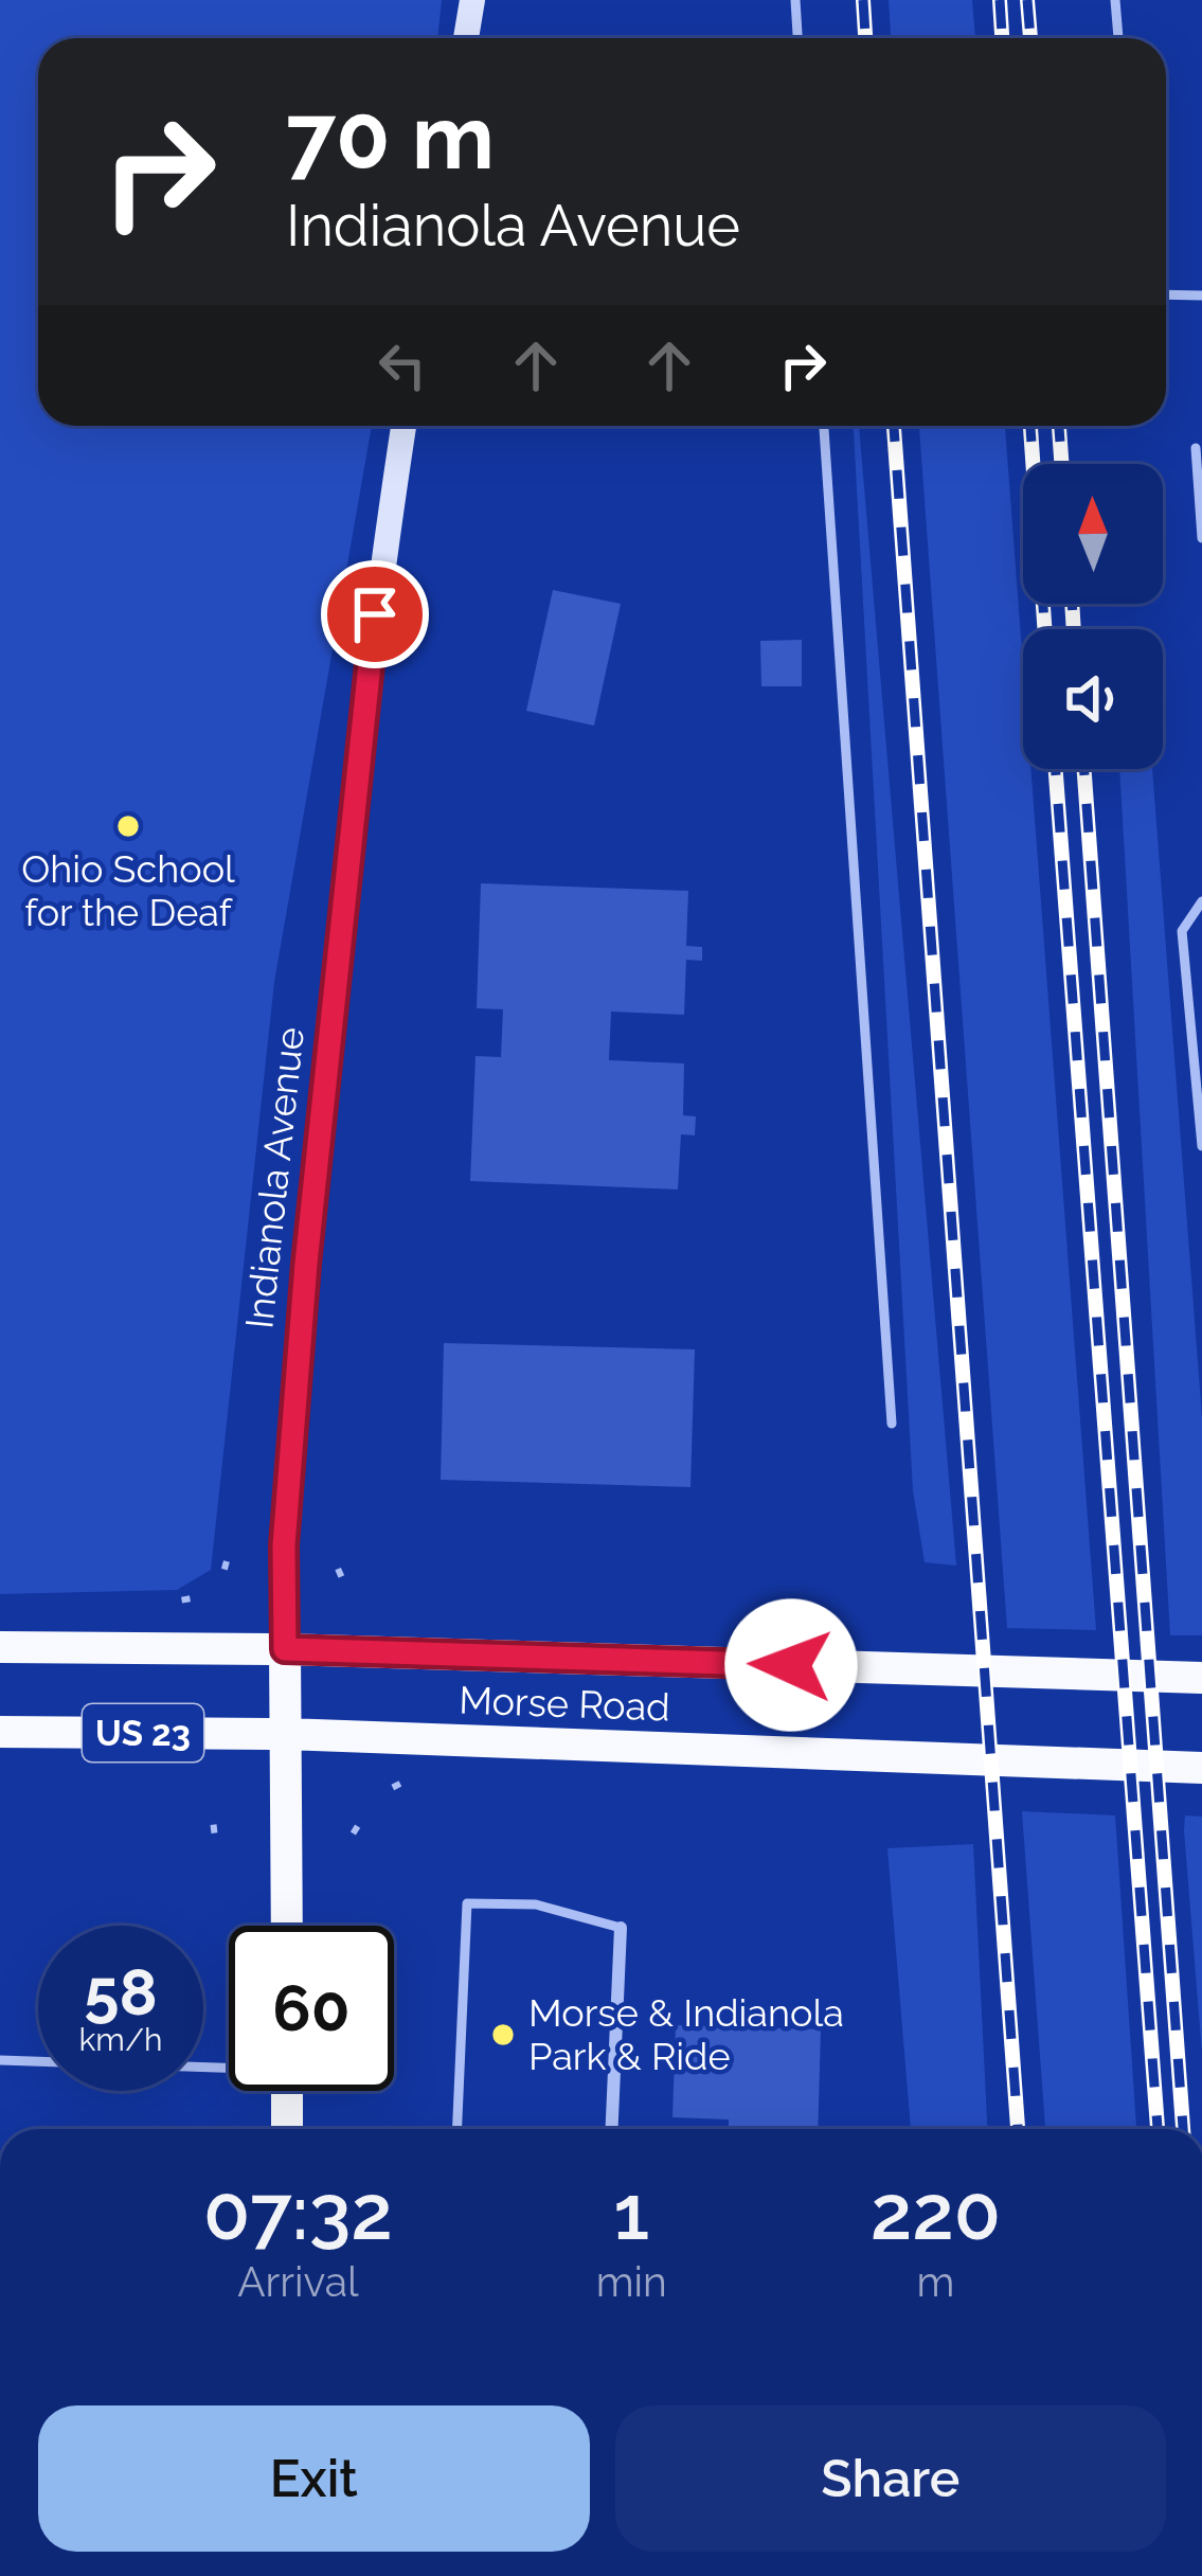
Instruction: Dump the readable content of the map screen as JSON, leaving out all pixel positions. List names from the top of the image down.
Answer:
{
  "streets": {
    "main road": ["Indianola Avenue", "Morse Road", "US 23"]
  },
  "crossings": [
    ["Indianola Avenue", "Morse Road"]
  ],
  "places": ["Ohio School for the Deaf", "Morse & Indianola Park & Ride"],
  "north": "top",
  "page": {
    "turn": ["70 m", "Indianola Avenue"],
    "speed": "58 km/h",
    "limit": "60",
    "eta": [
      "07:32",
      "Arrival",
      "1",
      "min",
      "220",
      "m"
    ],
    "buttons": ["Exit", "Share"]
  }
}
